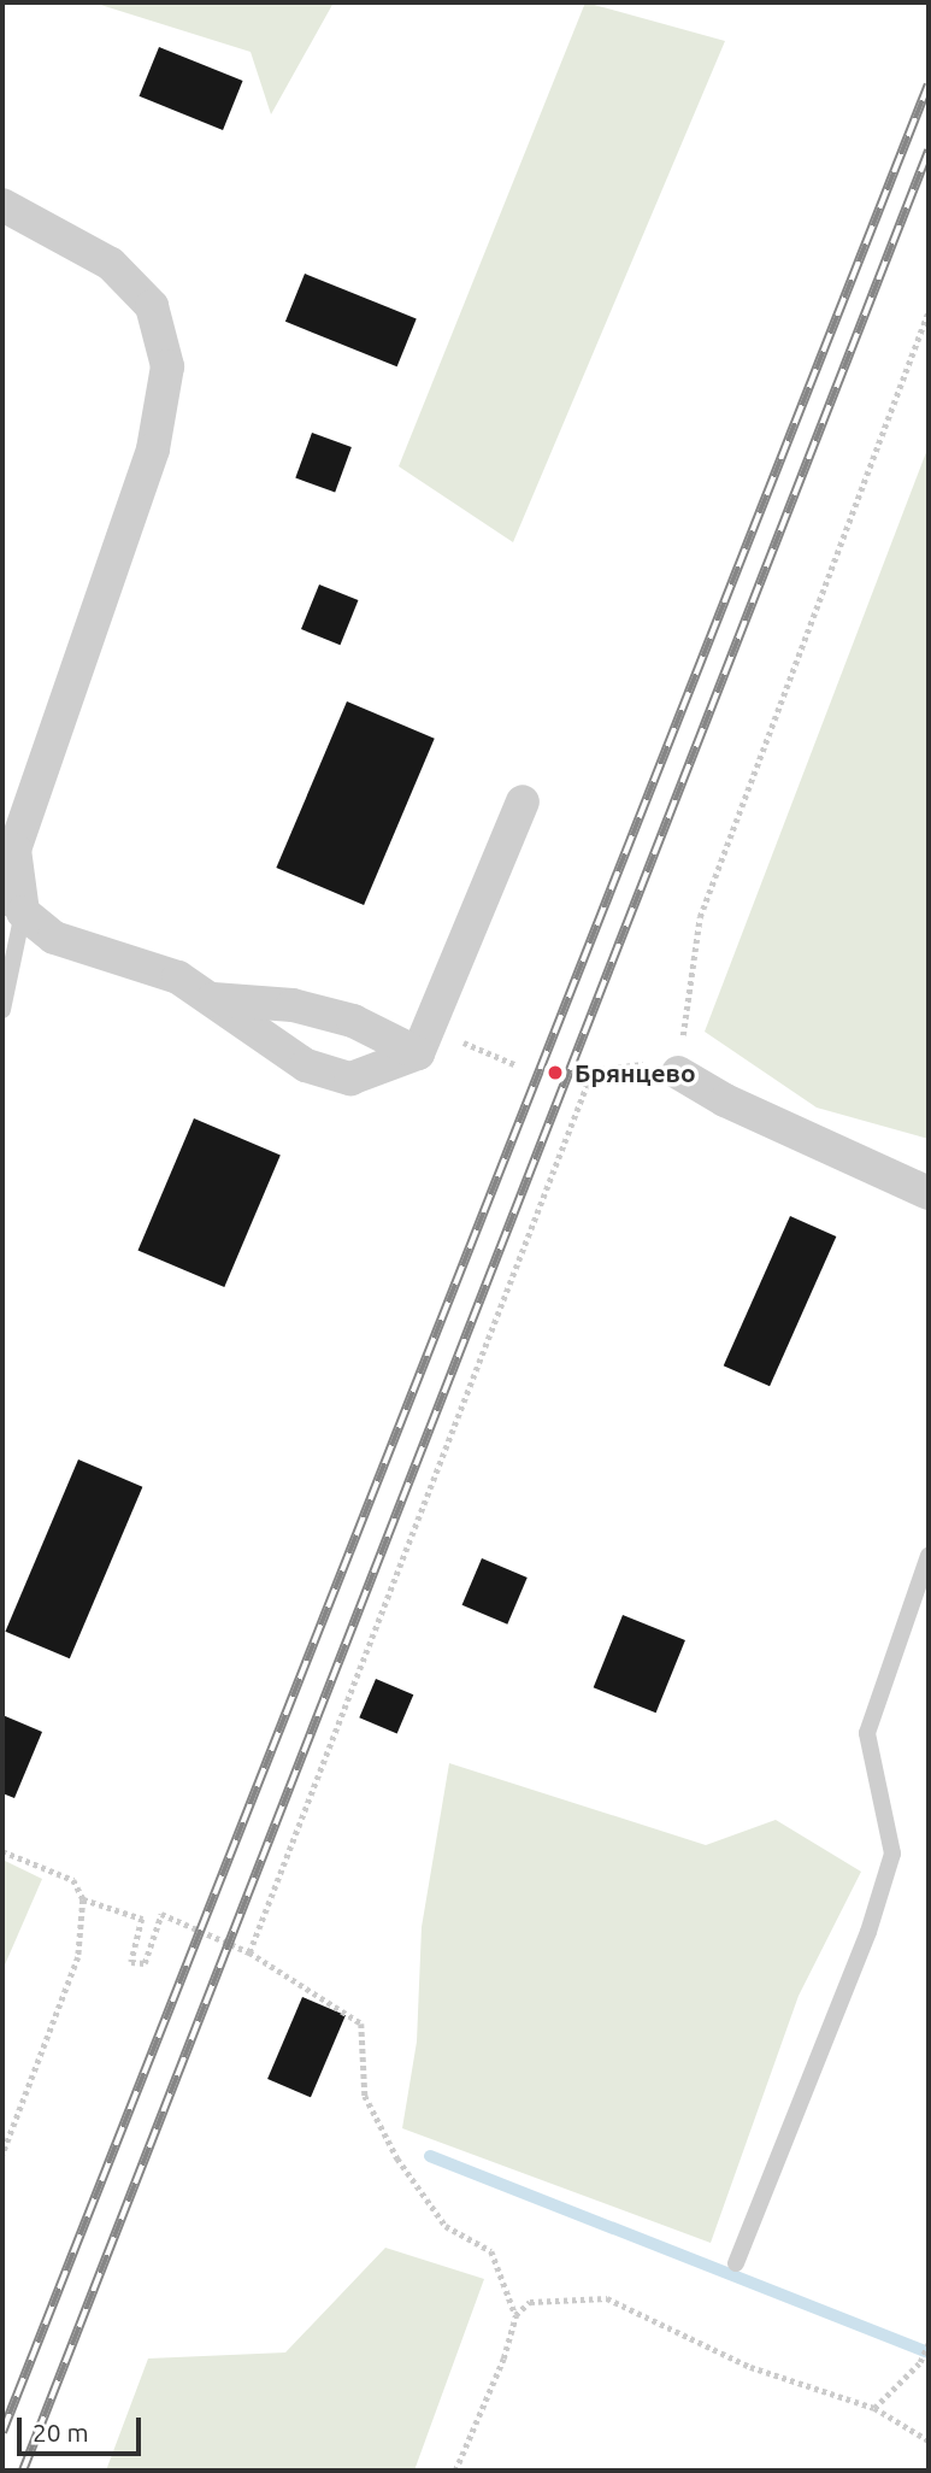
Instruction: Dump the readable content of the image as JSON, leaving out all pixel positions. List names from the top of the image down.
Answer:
{
  "places": ["Брянцево"],
  "scale_bar": "20 m"
}
